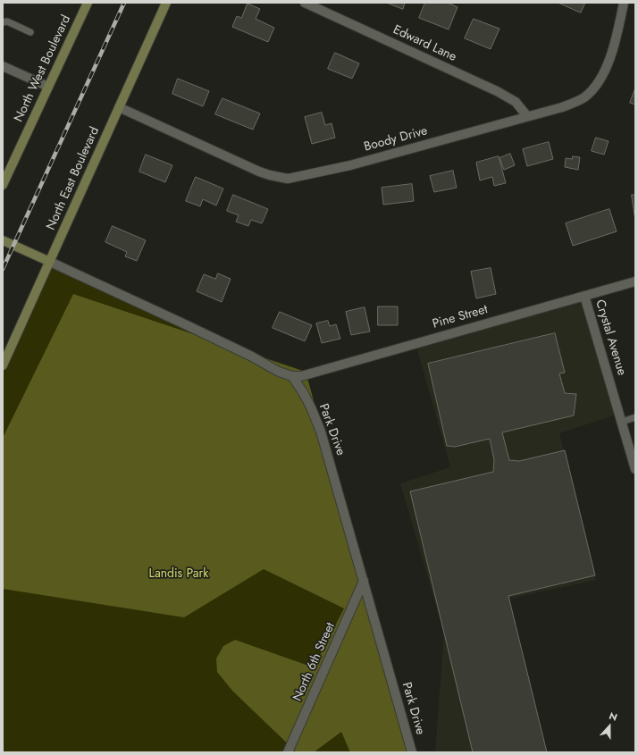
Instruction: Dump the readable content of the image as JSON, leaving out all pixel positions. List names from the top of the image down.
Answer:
{
  "streets": {
    "main road": ["North West Boulevard", "North East Boulevard"],
    "street": [
      "Edward Lane",
      "Boody Drive",
      "Pine Street",
      "Crystal Avenue",
      "Park Drive",
      "North 6th Street"
    ]
  },
  "crossings": [
    ["Edward Lane", "Boody Drive"],
    ["Boody Drive", "North East Boulevard"],
    ["Pine Street", "Crystal Avenue"],
    ["Pine Street", "Park Drive"],
    ["Park Drive", "North 6th Street"]
  ],
  "parks": ["Landis Park"],
  "north": "top"
}
